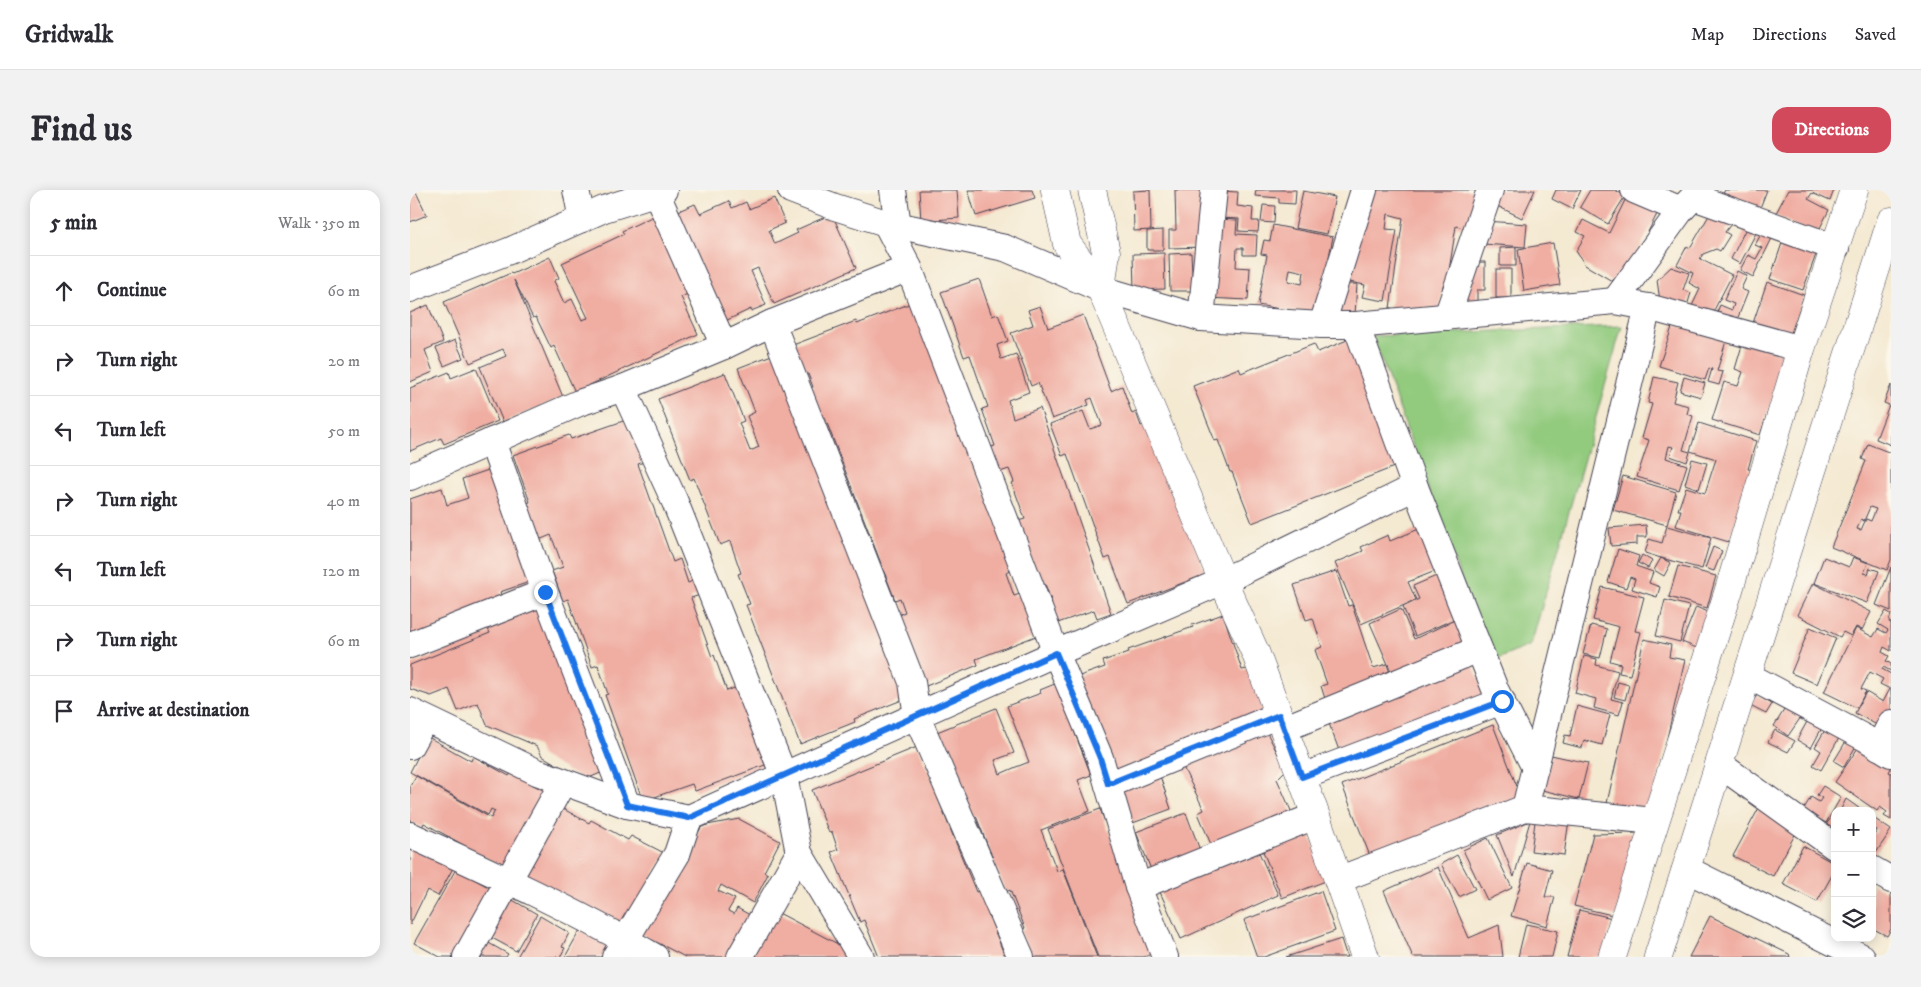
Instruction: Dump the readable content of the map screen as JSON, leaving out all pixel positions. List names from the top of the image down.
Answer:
{
  "page": {
    "header": "Gridwalk",
    "nav": ["Map", "Directions", "Saved"],
    "buttons": "Directions",
    "title": "Find us",
    "heading": ["5 min", "Walk · 350 m"],
    "list": [
      ["Continue", "60 m"],
      ["Turn right", "20 m"],
      ["Turn left", "50 m"],
      ["Turn right", "40 m"],
      ["Turn left", "120 m"],
      ["Turn right", "60 m"],
      "Arrive at destination"
    ],
    "map_buttons": ["+", "−"]
  }
}
